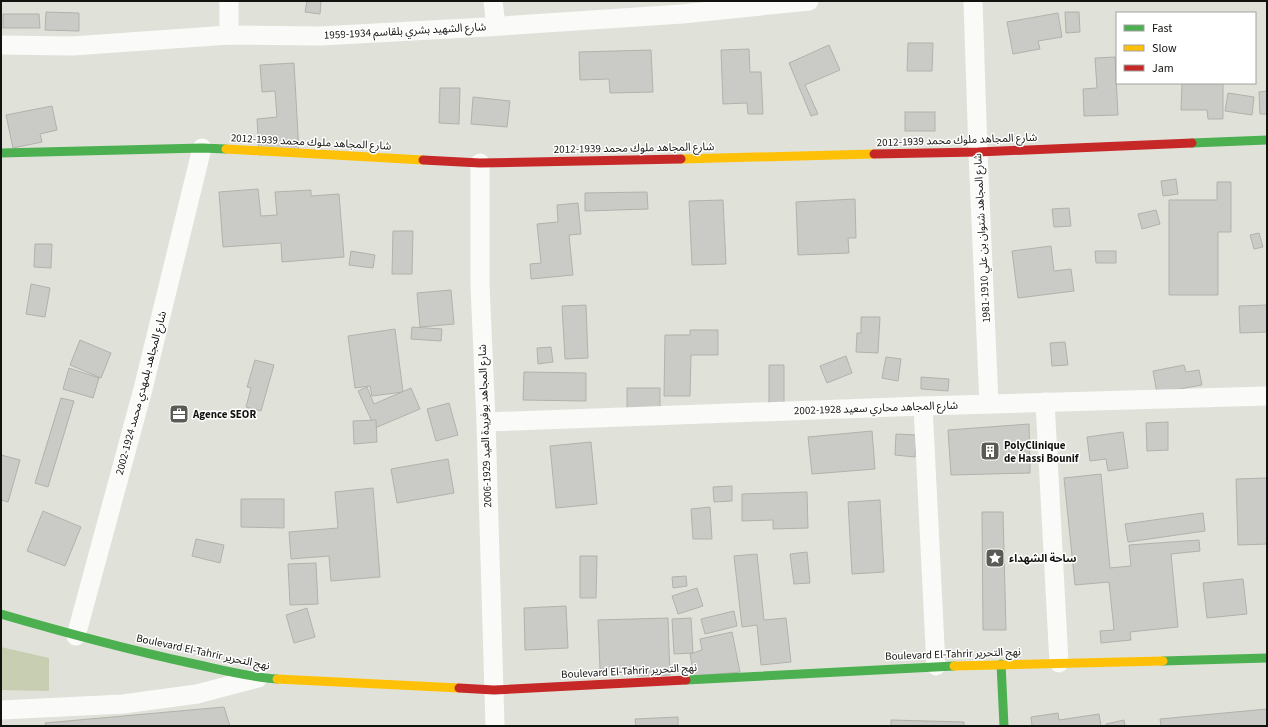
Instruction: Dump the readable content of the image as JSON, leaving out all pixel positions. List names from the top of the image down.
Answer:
{
  "streets": {
    "street": [
      "شارع الشهيد بشري بلقاسم 1934-1959",
      "شارع المجاهد ملوك محمد 1939-2012",
      "شارع المجاهد شتوان بن علي 1910-1981",
      "شارع المجاهد بلمهدي محمد 1924-2002",
      "شارع المجاهد محاري سعيد 1928-2002",
      "شارع المجاهد بوفريدة العيد 1929-2006",
      "Boulevard El-Tahrir نهج التحرير"
    ]
  },
  "crossings": [
    ["شارع المجاهد ملوك محمد 1939-2012", "شارع المجاهد شتوان بن علي 1910-1981"],
    ["شارع المجاهد ملوك محمد 1939-2012", "شارع المجاهد بلمهدي محمد 1924-2002"],
    ["شارع المجاهد ملوك محمد 1939-2012", "شارع المجاهد بوفريدة العيد 1929-2006"],
    ["شارع المجاهد شتوان بن علي 1910-1981", "شارع المجاهد محاري سعيد 1928-2002"],
    ["شارع المجاهد بلمهدي محمد 1924-2002", "Boulevard El-Tahrir نهج التحرير"],
    ["شارع المجاهد محاري سعيد 1928-2002", "شارع المجاهد بوفريدة العيد 1929-2006"],
    ["شارع المجاهد بوفريدة العيد 1929-2006", "Boulevard El-Tahrir نهج التحرير"]
  ],
  "places": {
    "office": ["Agence SEOR"],
    "building": ["PolyClinique de Hassi Bounif"],
    "place": ["ساحة الشهداء"]
  },
  "legend": ["Fast", "Slow", "Jam"]
}
